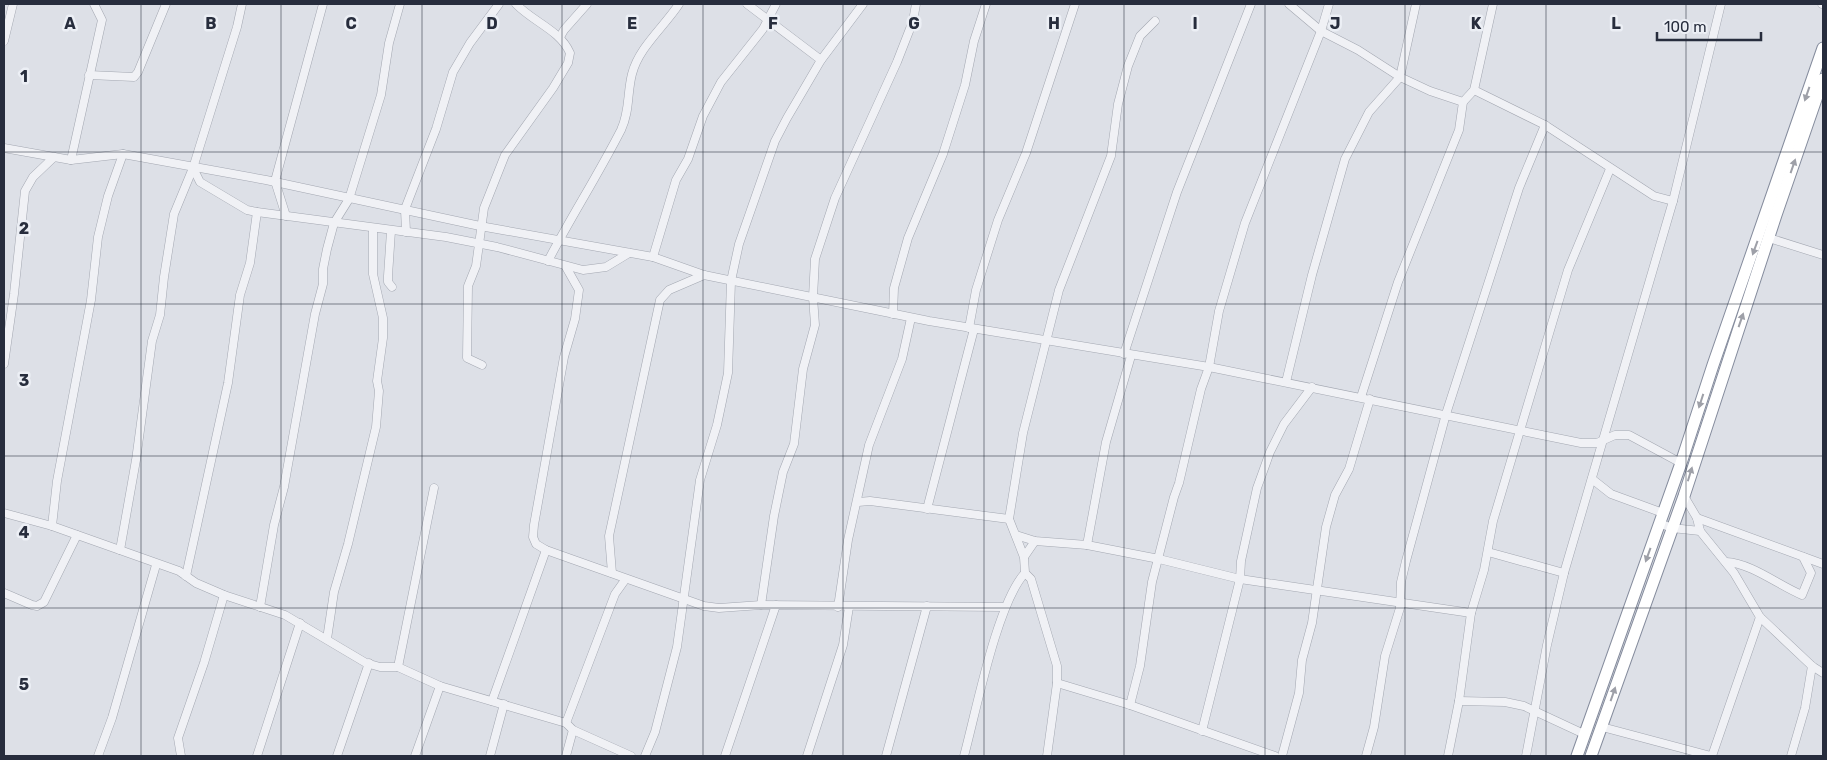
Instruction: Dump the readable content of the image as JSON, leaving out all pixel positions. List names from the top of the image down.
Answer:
{
  "scale_bar": "100 m",
  "grid": {
    "columns": [
      "A",
      "B",
      "C",
      "D",
      "E",
      "F",
      "G",
      "H",
      "I",
      "J",
      "K",
      "L"
    ],
    "rows": [
      "1",
      "2",
      "3",
      "4",
      "5"
    ]
  }
}
